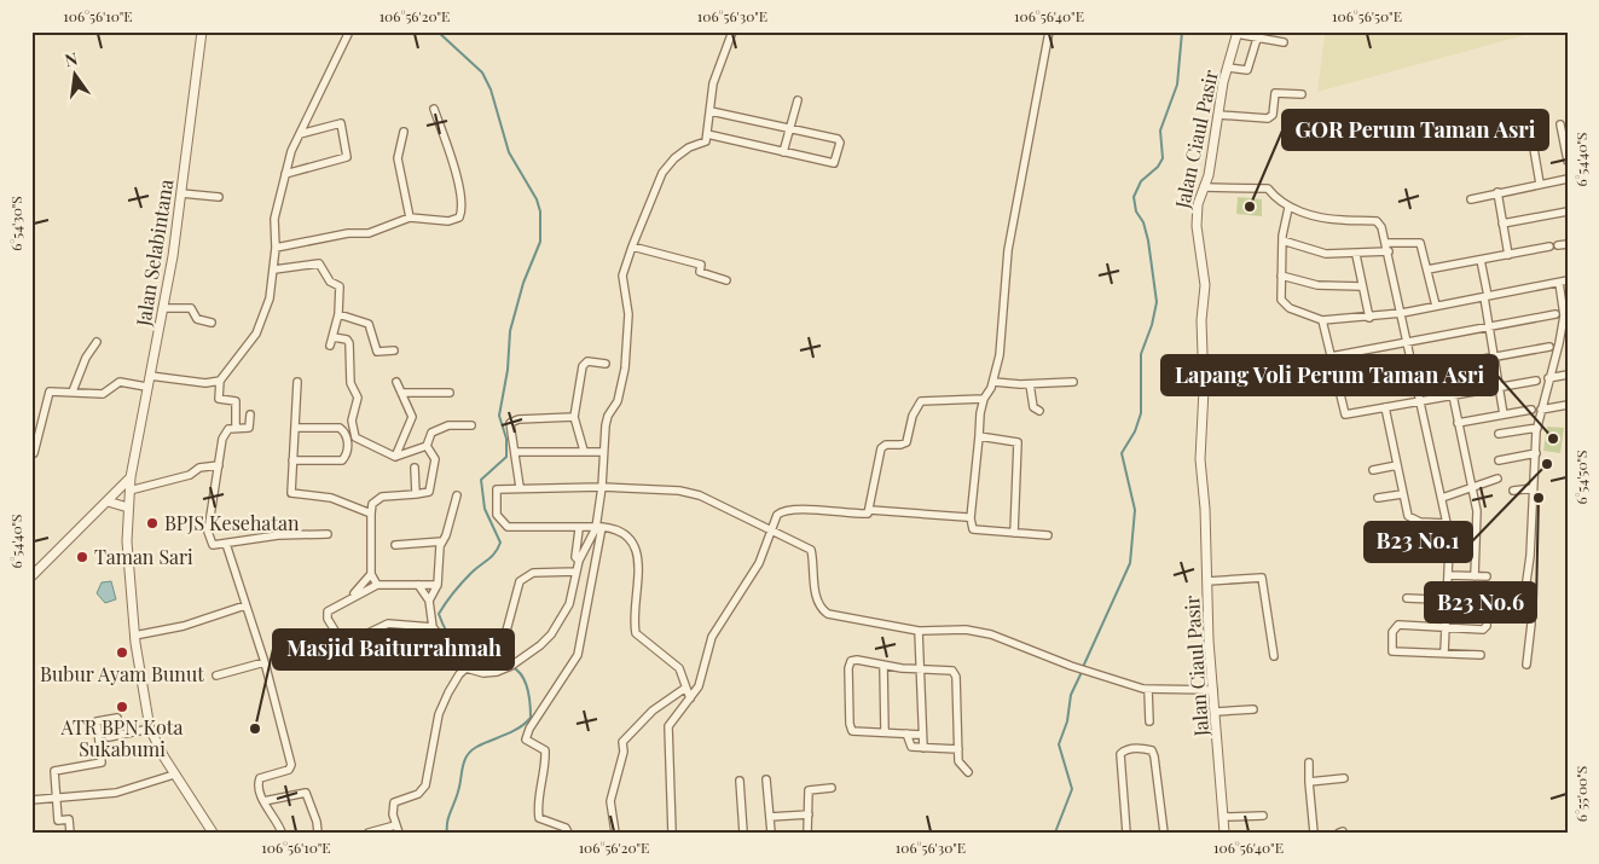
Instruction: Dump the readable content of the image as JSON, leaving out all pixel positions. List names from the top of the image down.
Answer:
{
  "streets": {
    "street": ["Jalan Ciaul Pasir", "Jalan Selabintana"]
  },
  "places": [
    "GOR Perum Taman Asri",
    "Lapang Voli Perum Taman Asri",
    "B23 No.1",
    "B23 No.6",
    "BPJS Kesehatan",
    "Taman Sari",
    "Bubur Ayam Bunut",
    "ATR BPN Kota Sukabumi",
    "Masjid Baiturrahmah"
  ],
  "north": "top",
  "coordinates": [
    "106°56'10\"E",
    "106°56'20\"E",
    "106°56'30\"E",
    "106°56'40\"E",
    "106°56'50\"E",
    "6°54'40\"S",
    "6°54'30\"S",
    "6°54'50\"S",
    "6°55'00\"S"
  ]
}
